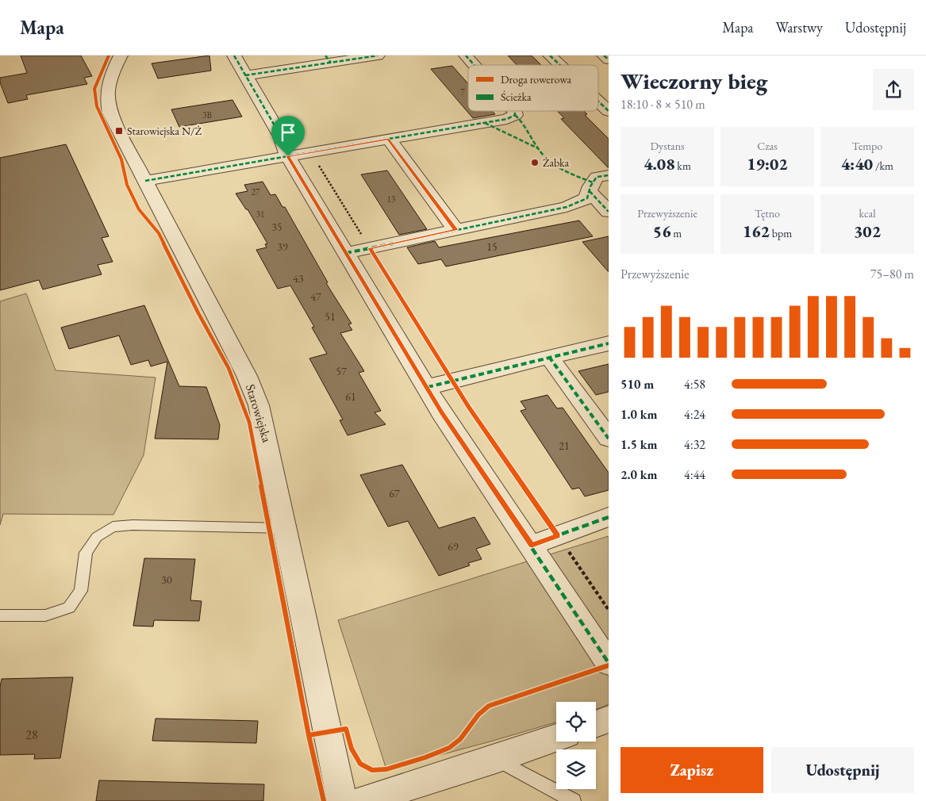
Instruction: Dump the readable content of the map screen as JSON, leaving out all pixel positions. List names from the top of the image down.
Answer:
{
  "streets": {
    "street": ["Starowiejska"]
  },
  "places": {
    "transit": ["Starowiejska N/Ż"],
    "other": ["Żabka"]
  },
  "house_numbers": [
    "7",
    "3B",
    "27",
    "13",
    "31",
    "35",
    "39",
    "15",
    "43",
    "47",
    "51",
    "57",
    "61",
    "21",
    "67",
    "69",
    "30",
    "28"
  ],
  "legend": ["Droga rowerowa", "Ścieżka"],
  "page": {
    "header": "Mapa",
    "nav": ["Mapa", "Warstwy", "Udostępnij"],
    "heading": ["Wieczorny bieg", "18:10 · 8 × 510 m"],
    "stats": [
      ["Dystans", "4.08 km"],
      ["Czas", "19:02"],
      ["Tempo", "4:40 /km"],
      ["Przewyższenie", "56 m"],
      ["Tętno", "162 bpm"],
      ["kcal", "302"]
    ],
    "chart": ["Przewyższenie", "75–80 m"],
    "list": [
      {
        "name": "510 m",
        "note": "4:58"
      },
      {
        "name": "1.0 km",
        "note": "4:24"
      },
      {
        "name": "1.5 km",
        "note": "4:32"
      },
      {
        "name": "2.0 km",
        "note": "4:44"
      }
    ],
    "buttons": ["Zapisz", "Udostępnij"]
  }
}
